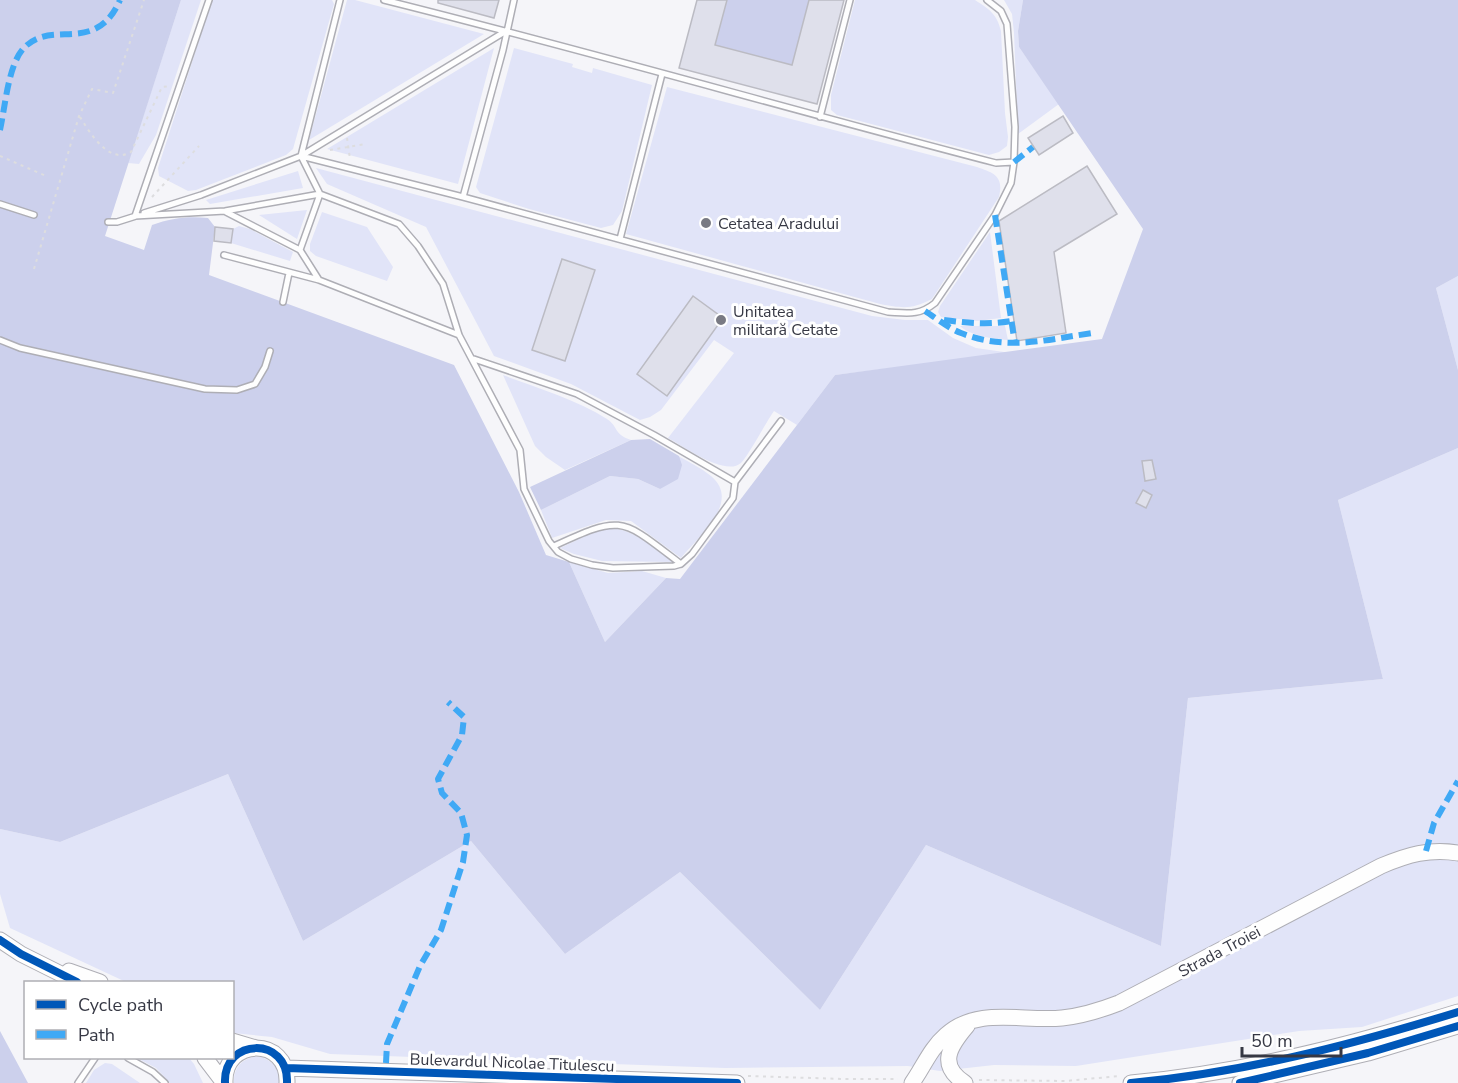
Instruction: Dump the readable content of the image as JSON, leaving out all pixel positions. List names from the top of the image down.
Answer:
{
  "streets": {
    "main road": ["Strada Troiei", "Bulevardul Nicolae Titulescu"]
  },
  "places": ["Cetatea Aradului", "Unitatea militară Cetate"],
  "legend": ["Cycle path", "Path"],
  "scale_bar": "50 m"
}
